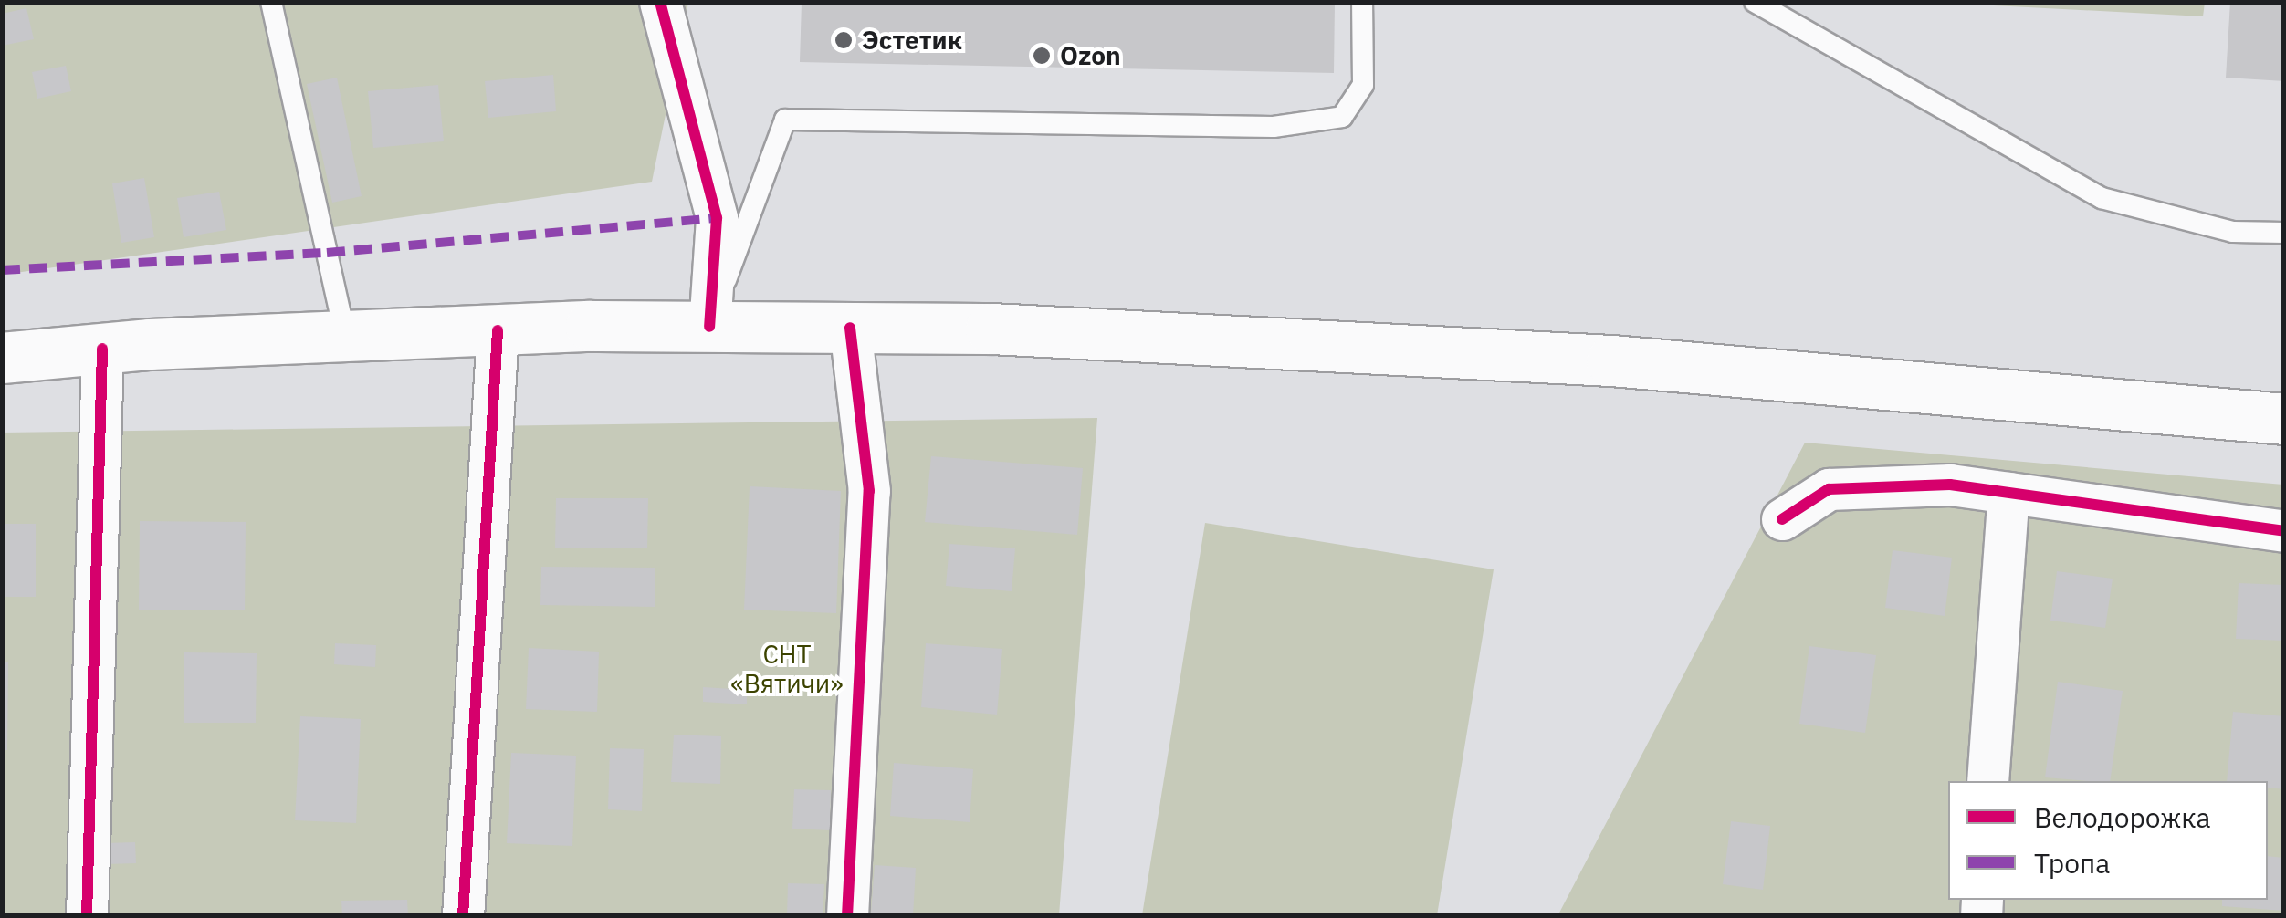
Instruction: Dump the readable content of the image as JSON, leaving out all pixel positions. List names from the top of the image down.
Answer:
{
  "parks": ["СНТ «Вятичи»"],
  "places": ["Эстетик", "Ozon"],
  "legend": ["Велодорожка", "Тропа"]
}
